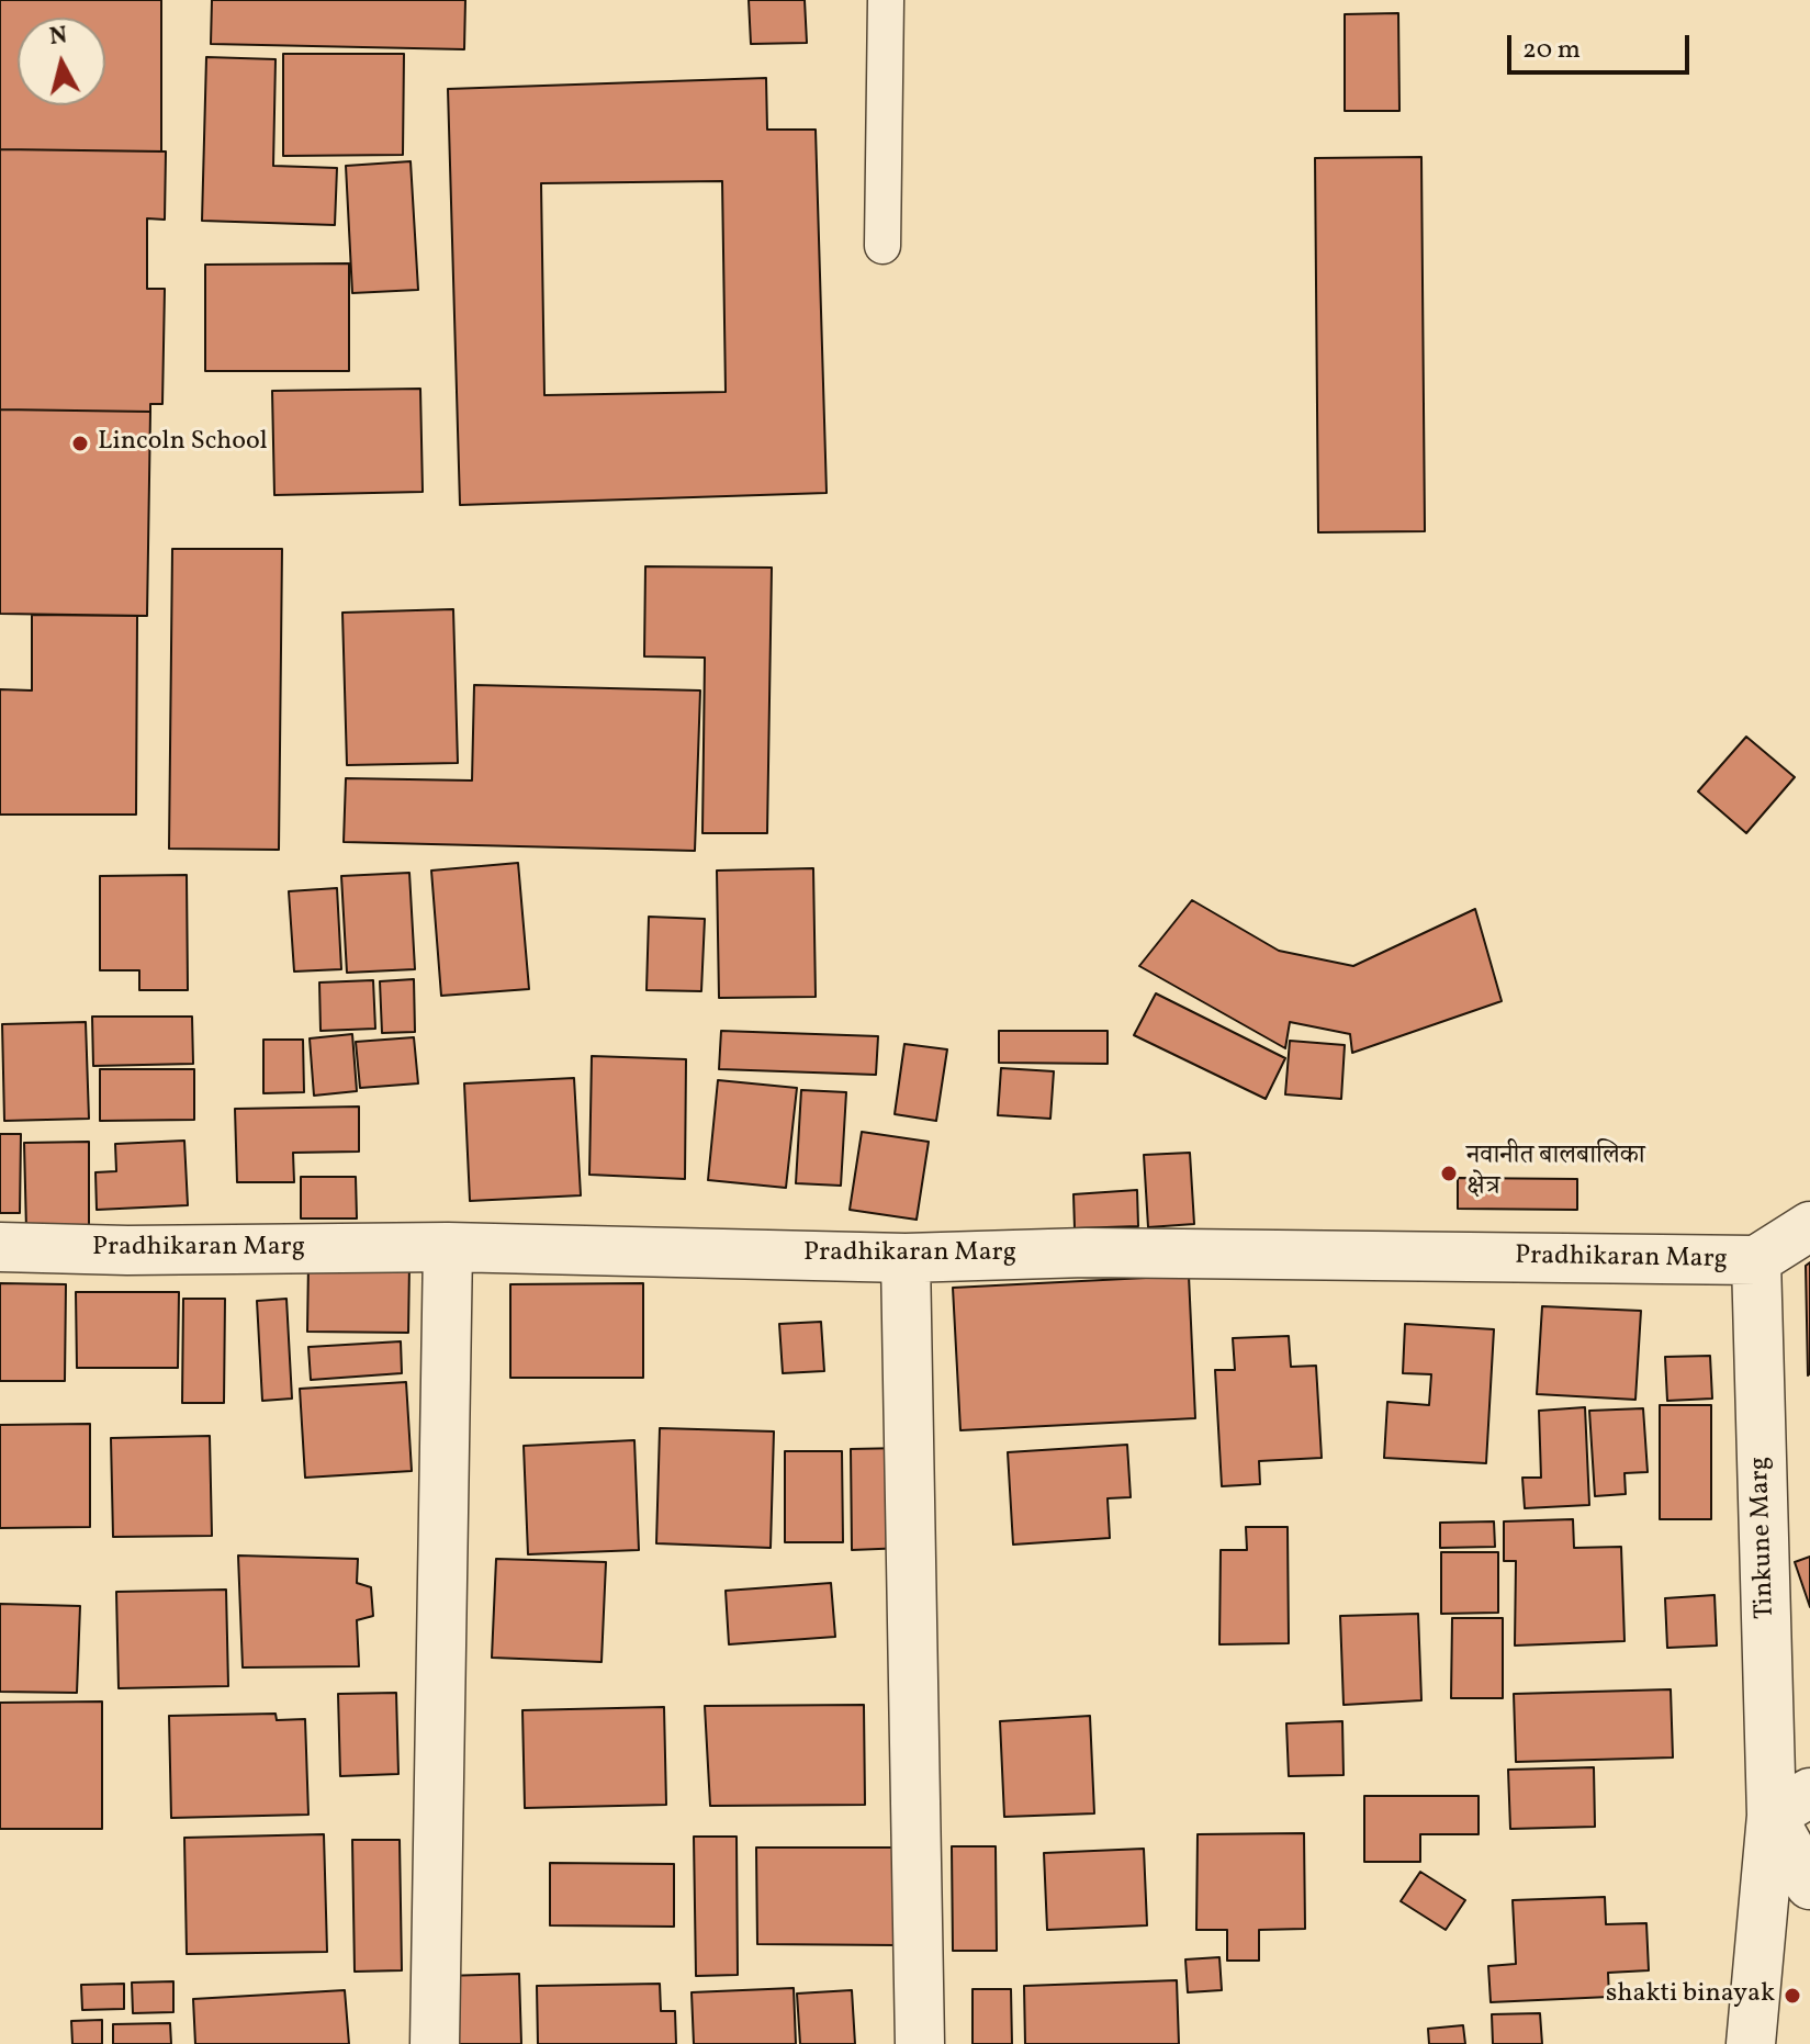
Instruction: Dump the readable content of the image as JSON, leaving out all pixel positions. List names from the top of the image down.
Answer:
{
  "streets": {
    "street": ["Pradhikaran Marg", "Tinkune Marg"]
  },
  "crossings": [
    ["Pradhikaran Marg", "Tinkune Marg"]
  ],
  "places": ["Lincoln School", "नवानीत बालबालिका क्षेत्र", "shakti binayak"],
  "scale_bar": "20 m",
  "north": "top"
}
